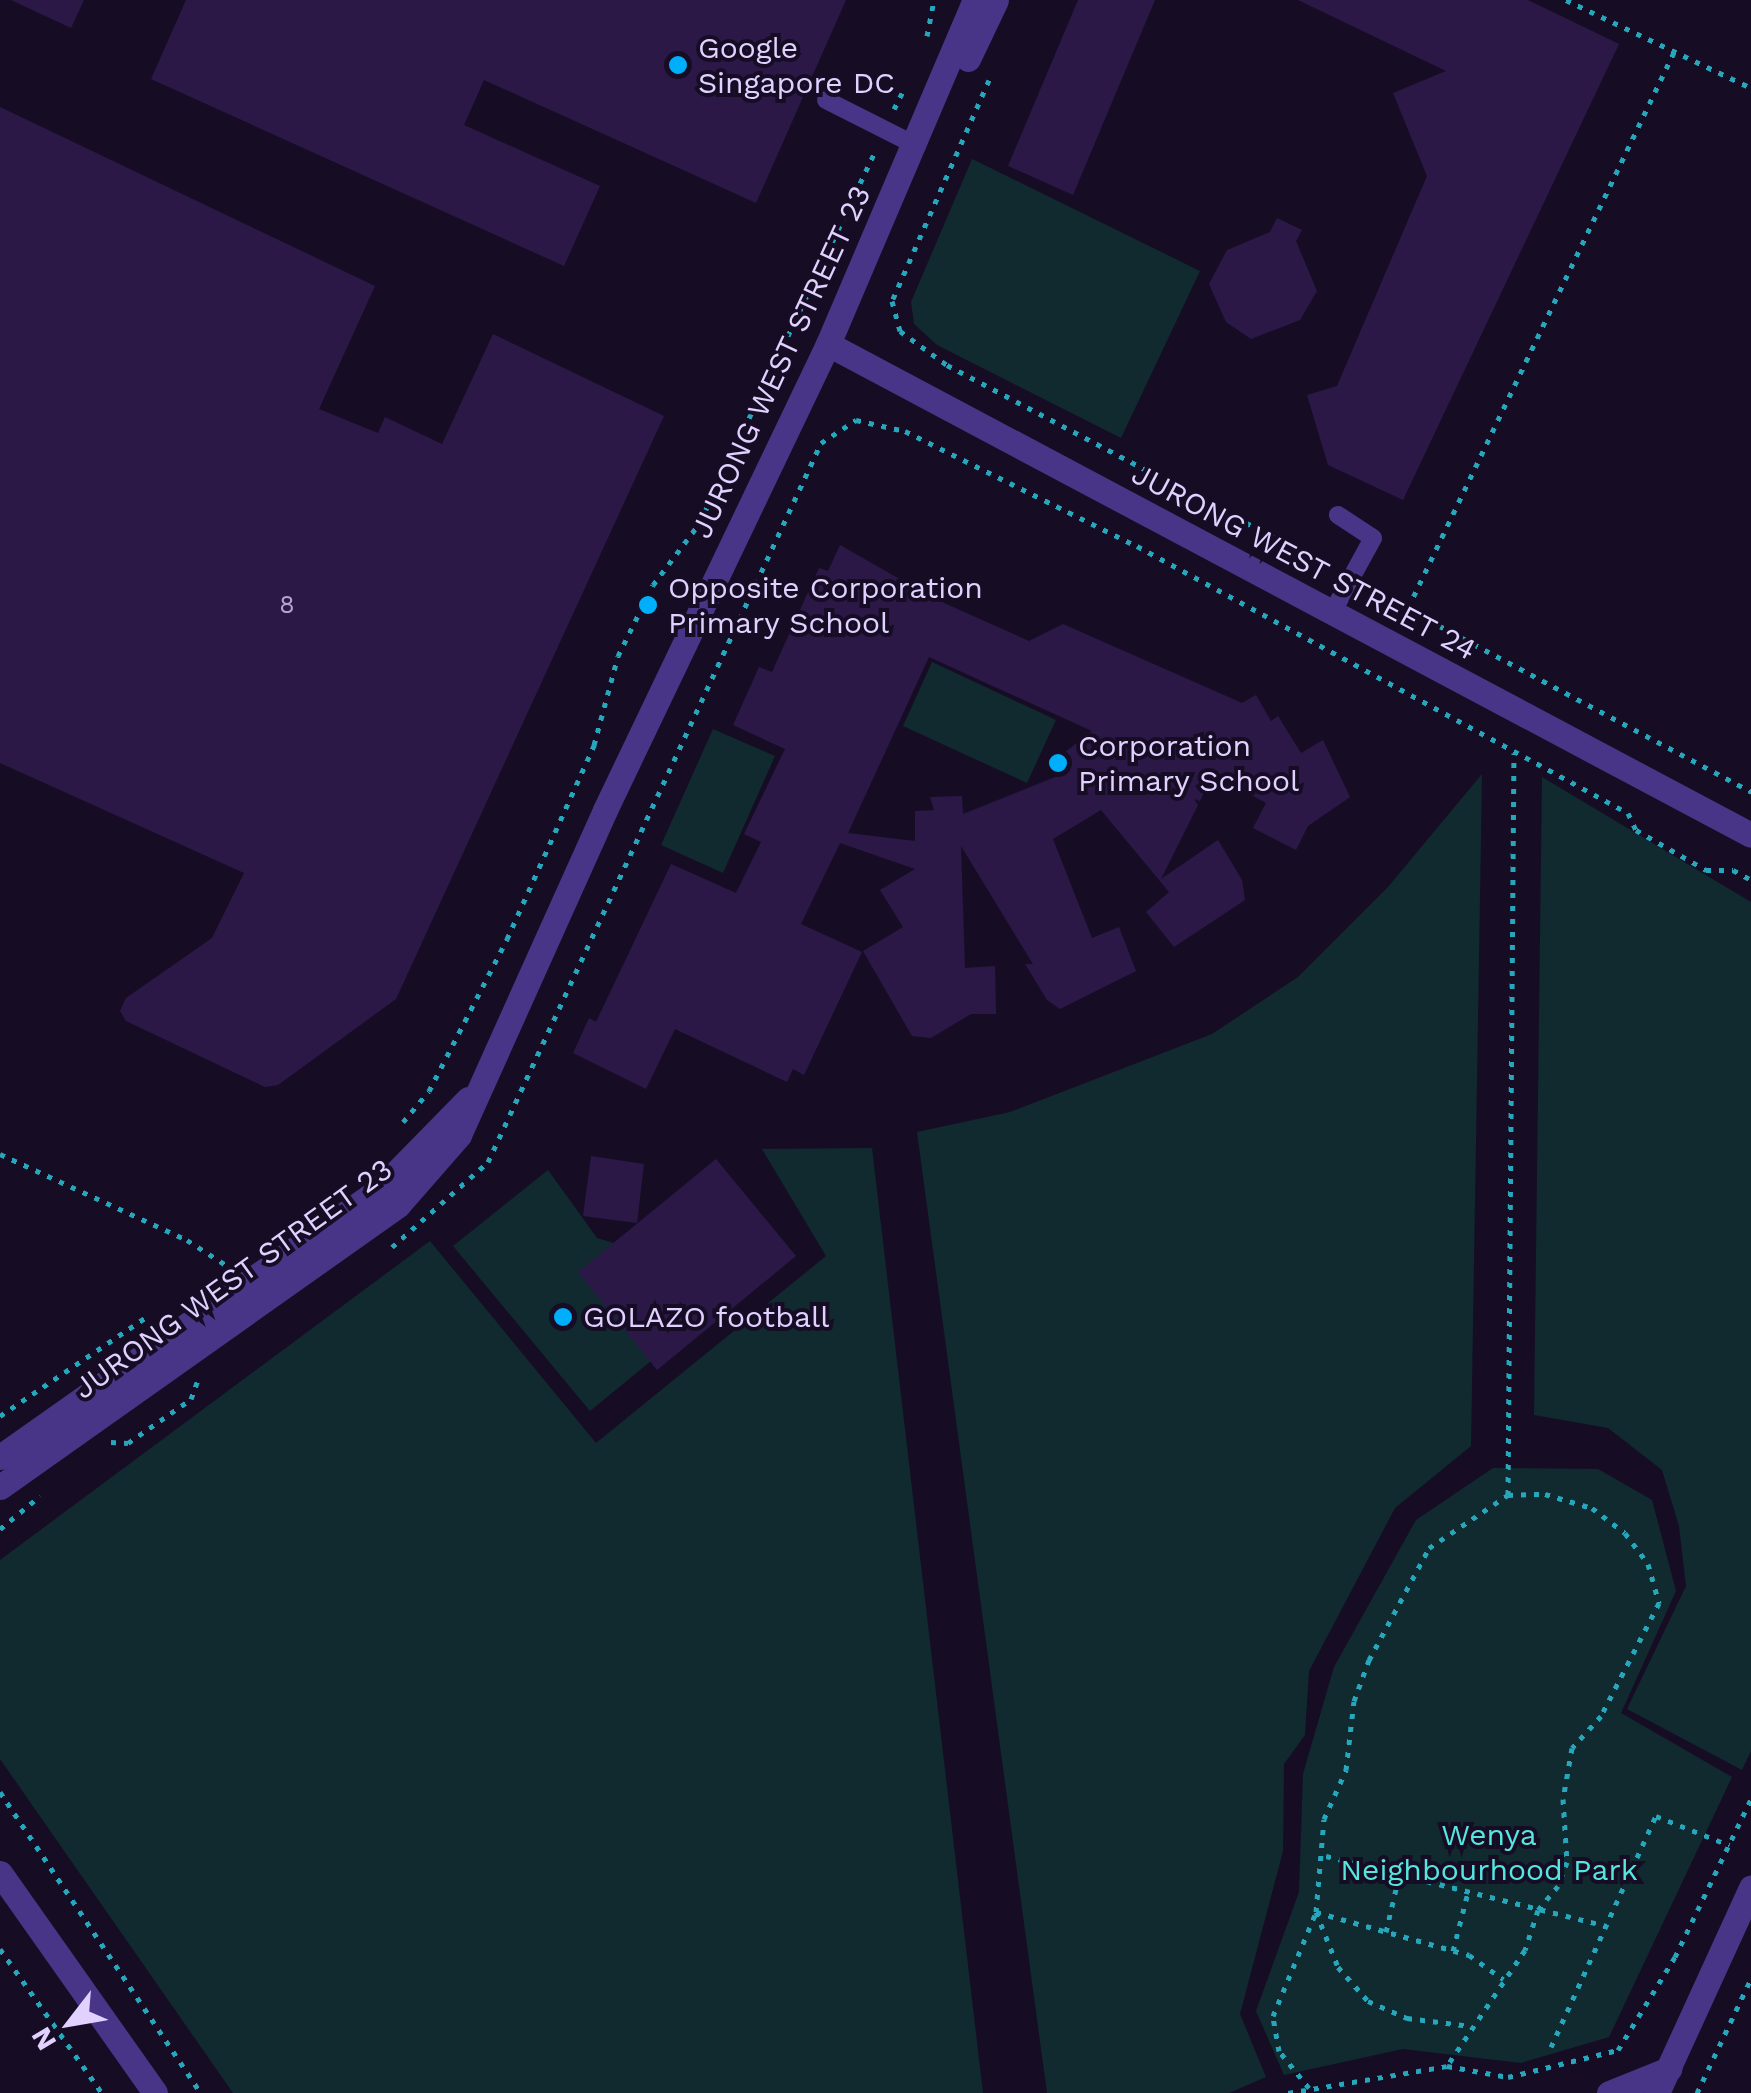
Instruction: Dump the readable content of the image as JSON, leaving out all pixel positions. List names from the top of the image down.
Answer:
{
  "streets": {
    "street": ["JURONG WEST STREET 23", "JURONG WEST STREET 24"]
  },
  "crossings": [
    ["JURONG WEST STREET 23", "JURONG WEST STREET 24"]
  ],
  "parks": ["Wenya Neighbourhood Park"],
  "places": [
    "Google Singapore DC",
    "Opposite Corporation Primary School",
    "Corporation Primary School",
    "GOLAZO football"
  ],
  "house_numbers": ["8"],
  "north": "bottom left"
}
